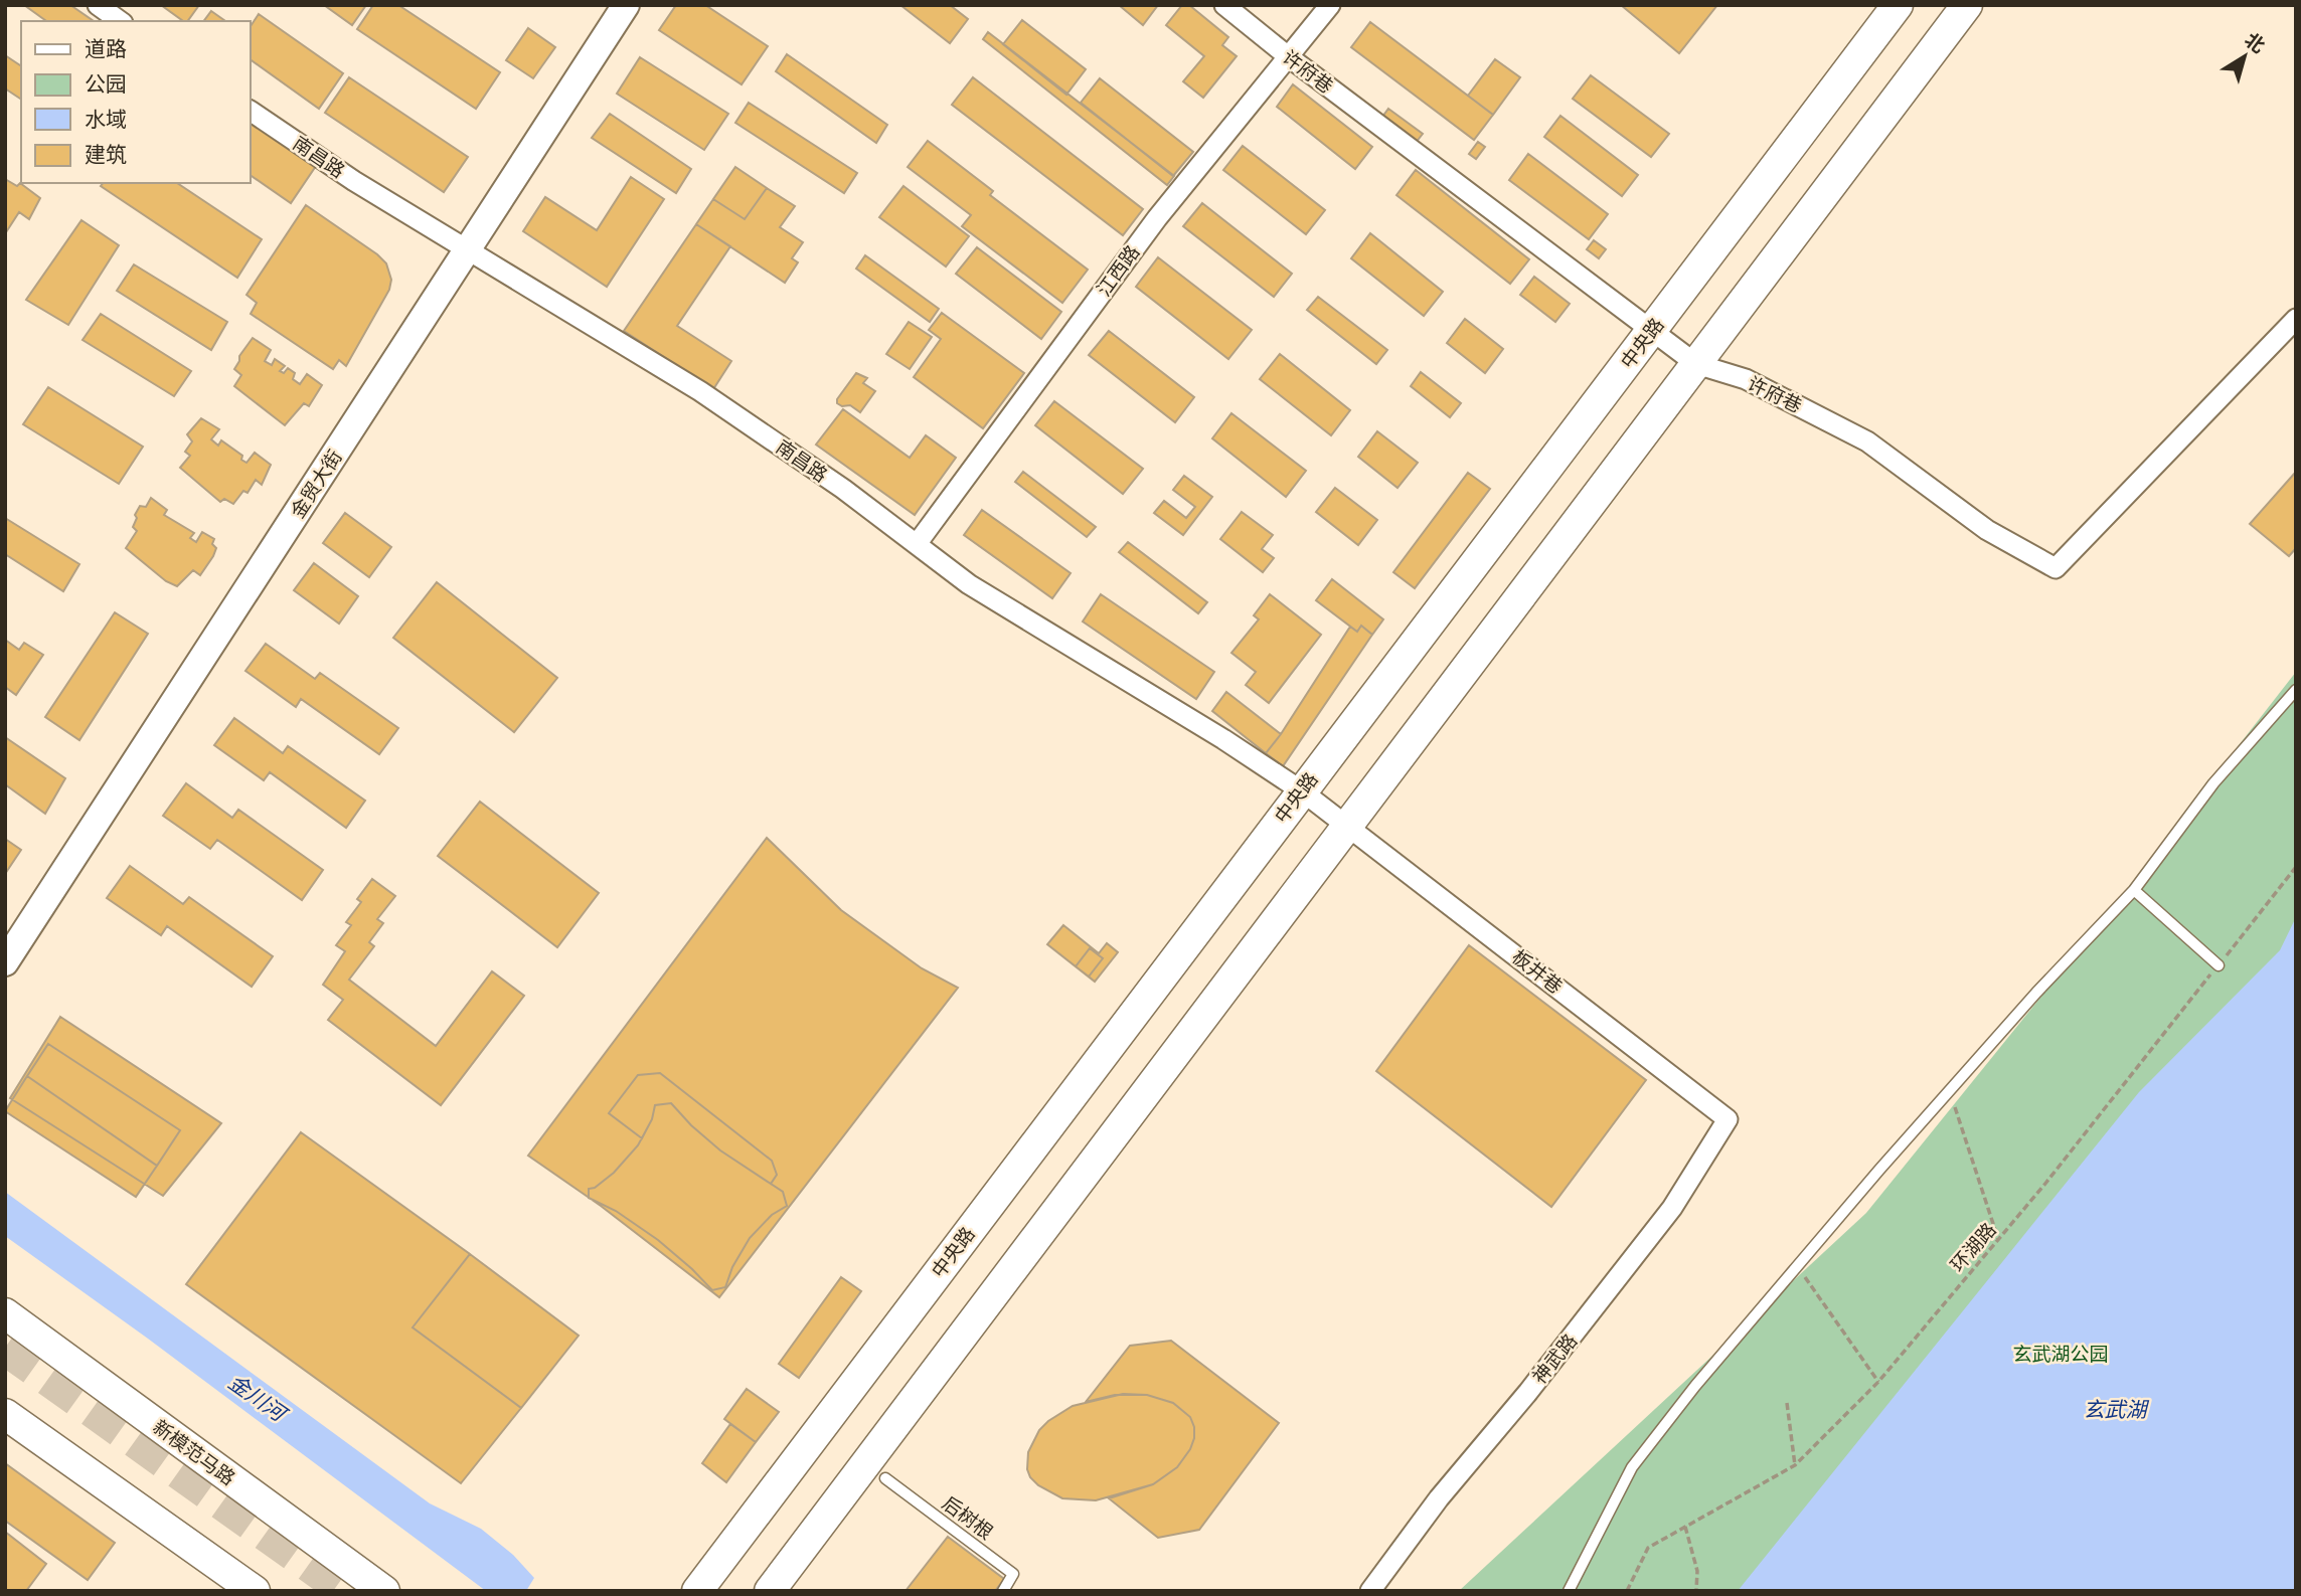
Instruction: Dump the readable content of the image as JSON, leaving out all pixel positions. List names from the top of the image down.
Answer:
{
  "streets": {
    "main road": ["中央路", "新模范马路"],
    "street": [
      "许府巷",
      "南昌路",
      "江西路",
      "金贸大街",
      "板井巷",
      "神武路"
    ],
    "lane": ["后树根"],
    "path": ["环湖路"]
  },
  "crossings": [
    ["许府巷", "江西路"],
    ["许府巷", "中央路"],
    ["南昌路", "江西路"],
    ["南昌路", "中央路"],
    ["南昌路", "金贸大街"],
    ["南昌路", "板井巷"],
    ["板井巷", "神武路"]
  ],
  "water": ["金川河", "玄武湖"],
  "parks": ["玄武湖公园"],
  "legend": [
    "道路",
    "公园",
    "水域",
    "建筑"
  ],
  "north": "top right"
}
